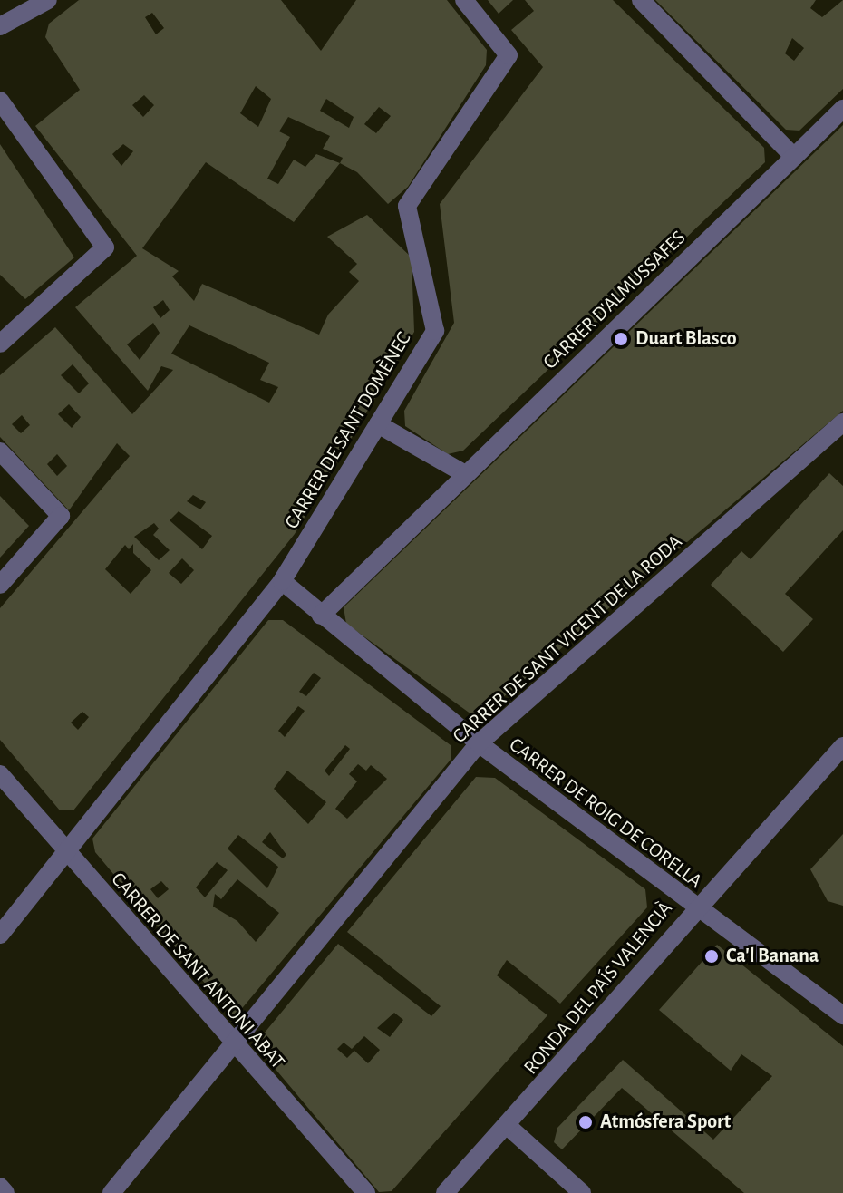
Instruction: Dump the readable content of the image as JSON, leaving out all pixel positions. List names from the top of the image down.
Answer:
{
  "streets": {
    "street": [
      "CARRER D'ALMUSSAFES",
      "CARRER DE SANT DOMÈNEC",
      "CARRER DE SANT VICENT DE LA RODA",
      "CARRER DE ROIG DE CORELLA",
      "CARRER DE SANT ANTONI ABAT",
      "RONDA DEL PAÍS VALENCIÀ"
    ]
  },
  "crossings": [
    ["CARRER D'ALMUSSAFES", "CARRER DE ROIG DE CORELLA"],
    ["CARRER DE SANT DOMÈNEC", "CARRER DE ROIG DE CORELLA"],
    ["CARRER DE SANT DOMÈNEC", "CARRER DE SANT ANTONI ABAT"],
    ["CARRER DE SANT VICENT DE LA RODA", "CARRER DE ROIG DE CORELLA"],
    ["CARRER DE SANT VICENT DE LA RODA", "CARRER DE SANT ANTONI ABAT"],
    ["CARRER DE ROIG DE CORELLA", "RONDA DEL PAÍS VALENCIÀ"]
  ],
  "places": ["Duart Blasco", "Ca'l Banana", "Atmósfera Sport"]
}
